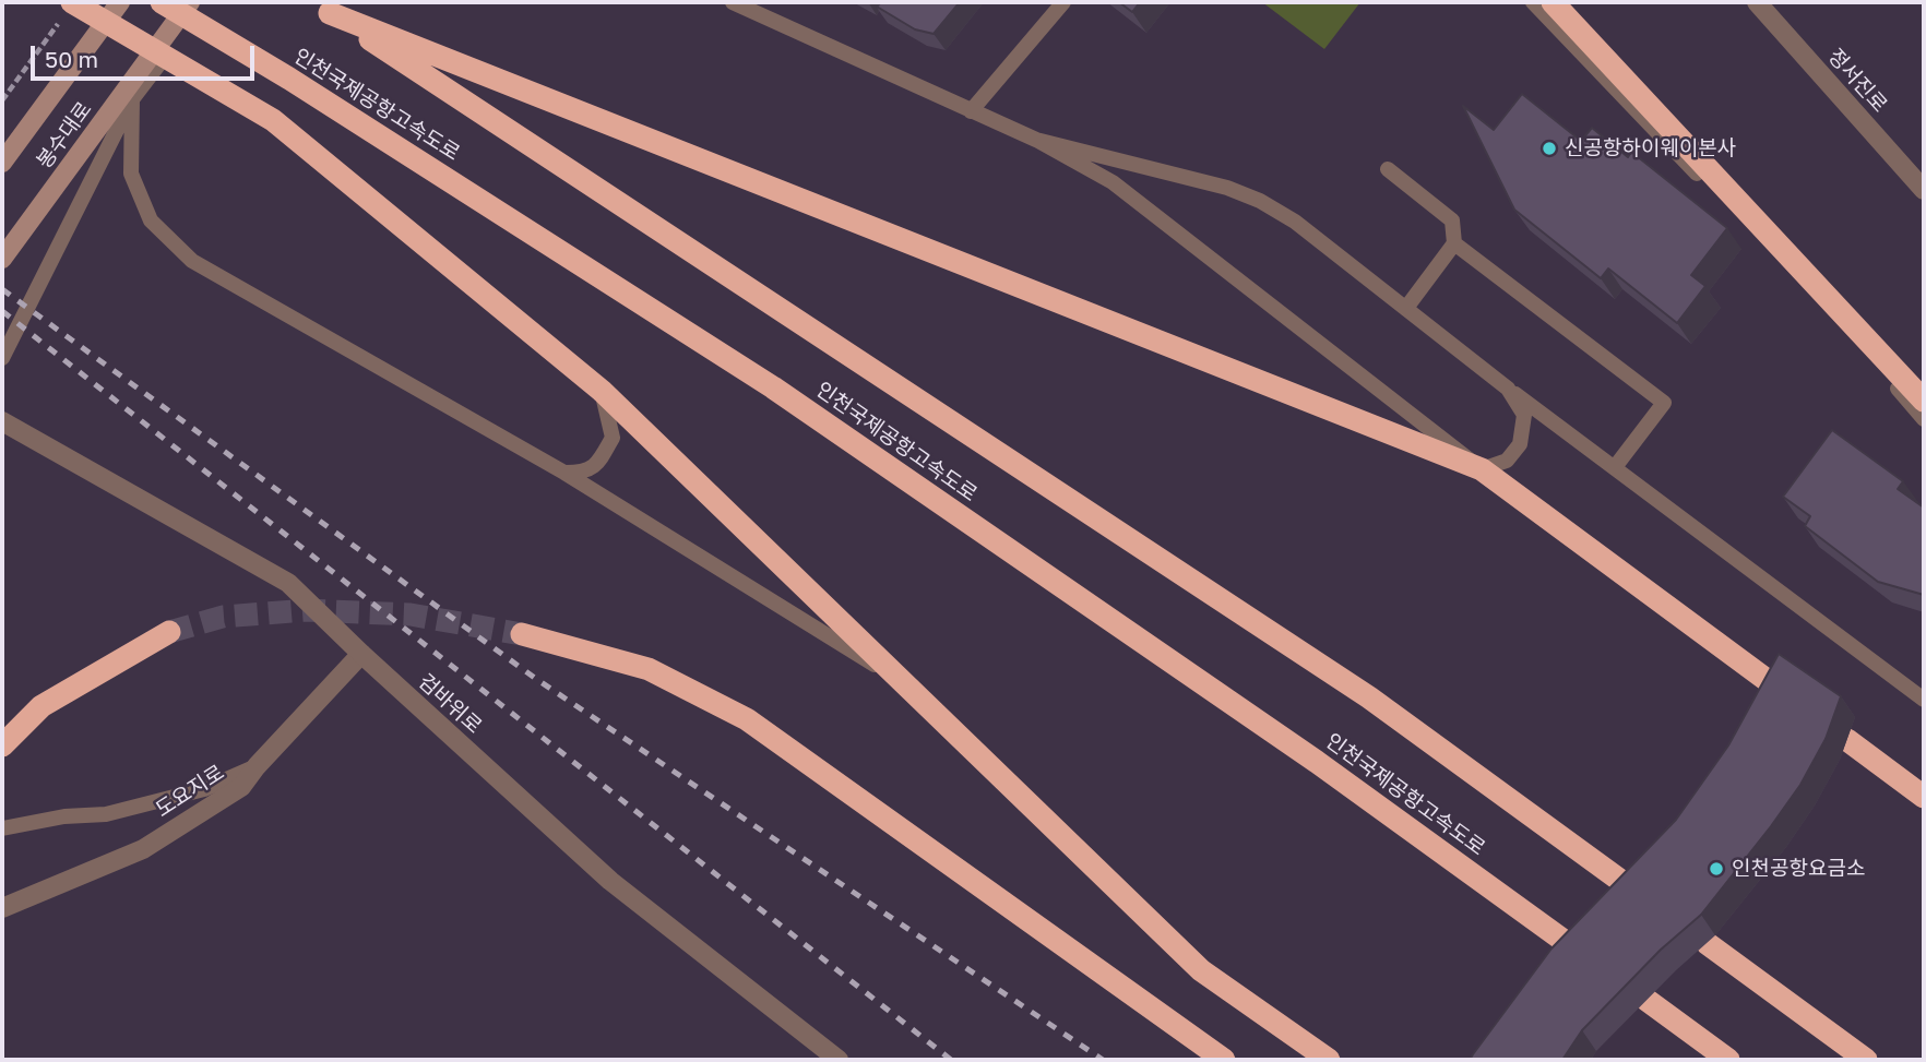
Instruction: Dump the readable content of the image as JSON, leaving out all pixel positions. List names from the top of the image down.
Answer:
{
  "streets": {
    "highway": ["인천국제공항고속도로"],
    "main road": ["봉수대로"],
    "street": ["정서진로", "검바위로", "도요지로"]
  },
  "crossings": [
    ["검바위로", "도요지로"]
  ],
  "places": ["신공항하이웨이본사", "인천공항요금소"],
  "scale_bar": "50 m"
}
